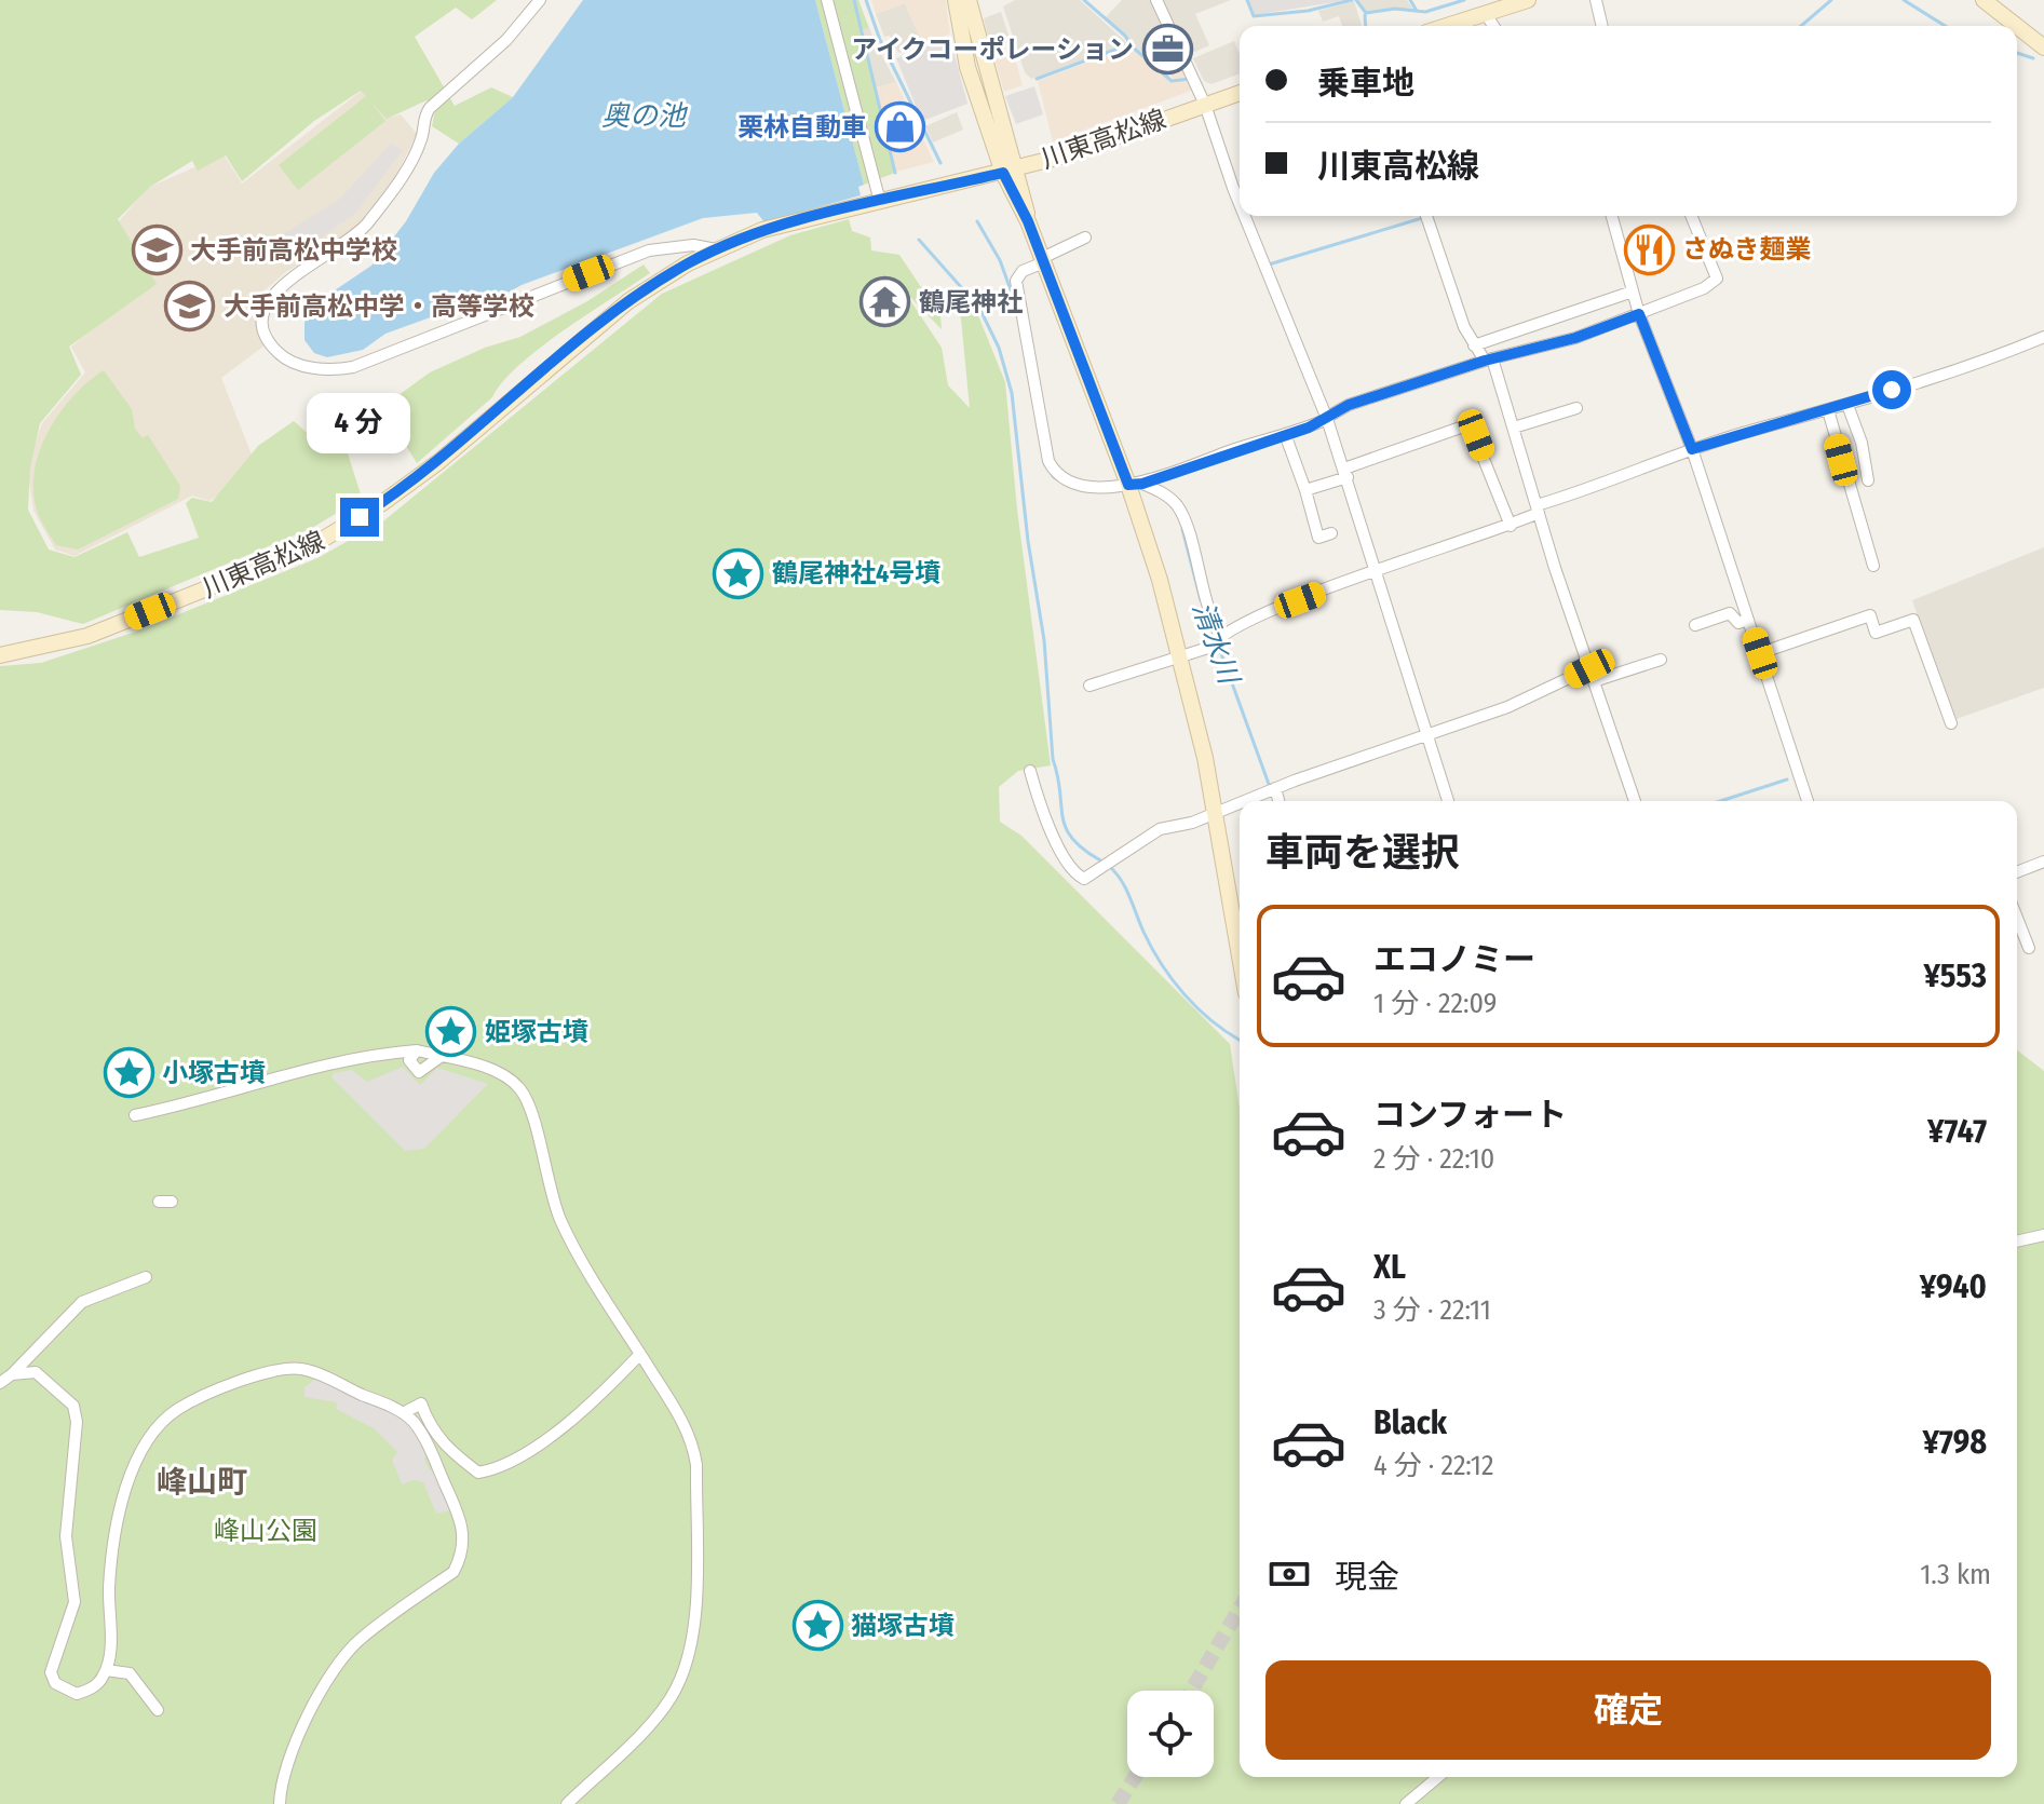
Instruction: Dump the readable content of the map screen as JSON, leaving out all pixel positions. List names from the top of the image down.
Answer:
{
  "streets": {
    "main road": ["川東高松線"]
  },
  "districts": ["峰山町"],
  "water": ["奥の池", "清水川"],
  "parks": ["峰山公園"],
  "places": {
    "office": ["アイクコーポレーション"],
    "shop": ["栗林自動車"],
    "restaurant": ["さぬき麺業"],
    "school or university": ["大手前高松中学校", "大手前高松中学・高等学校"],
    "temple": ["鶴尾神社"],
    "place": [
      "鶴尾神社4号墳",
      "姫塚古墳",
      "小塚古墳",
      "猫塚古墳"
    ]
  },
  "page": {
    "banner": ["乗車地", "川東高松線"],
    "bubble": "4 分",
    "heading": "車両を選択",
    "list": [
      {
        "name": "エコノミー",
        "note": "1 分 · 22:09",
        "value": "¥553"
      },
      {
        "name": "コンフォート",
        "note": "2 分 · 22:10",
        "value": "¥747"
      },
      {
        "name": "XL",
        "note": "3 分 · 22:11",
        "value": "¥940"
      },
      {
        "name": "Black",
        "note": "4 分 · 22:12",
        "value": "¥798"
      }
    ],
    "pay": ["現金", "1.3 km"],
    "buttons": "確定"
  }
}
